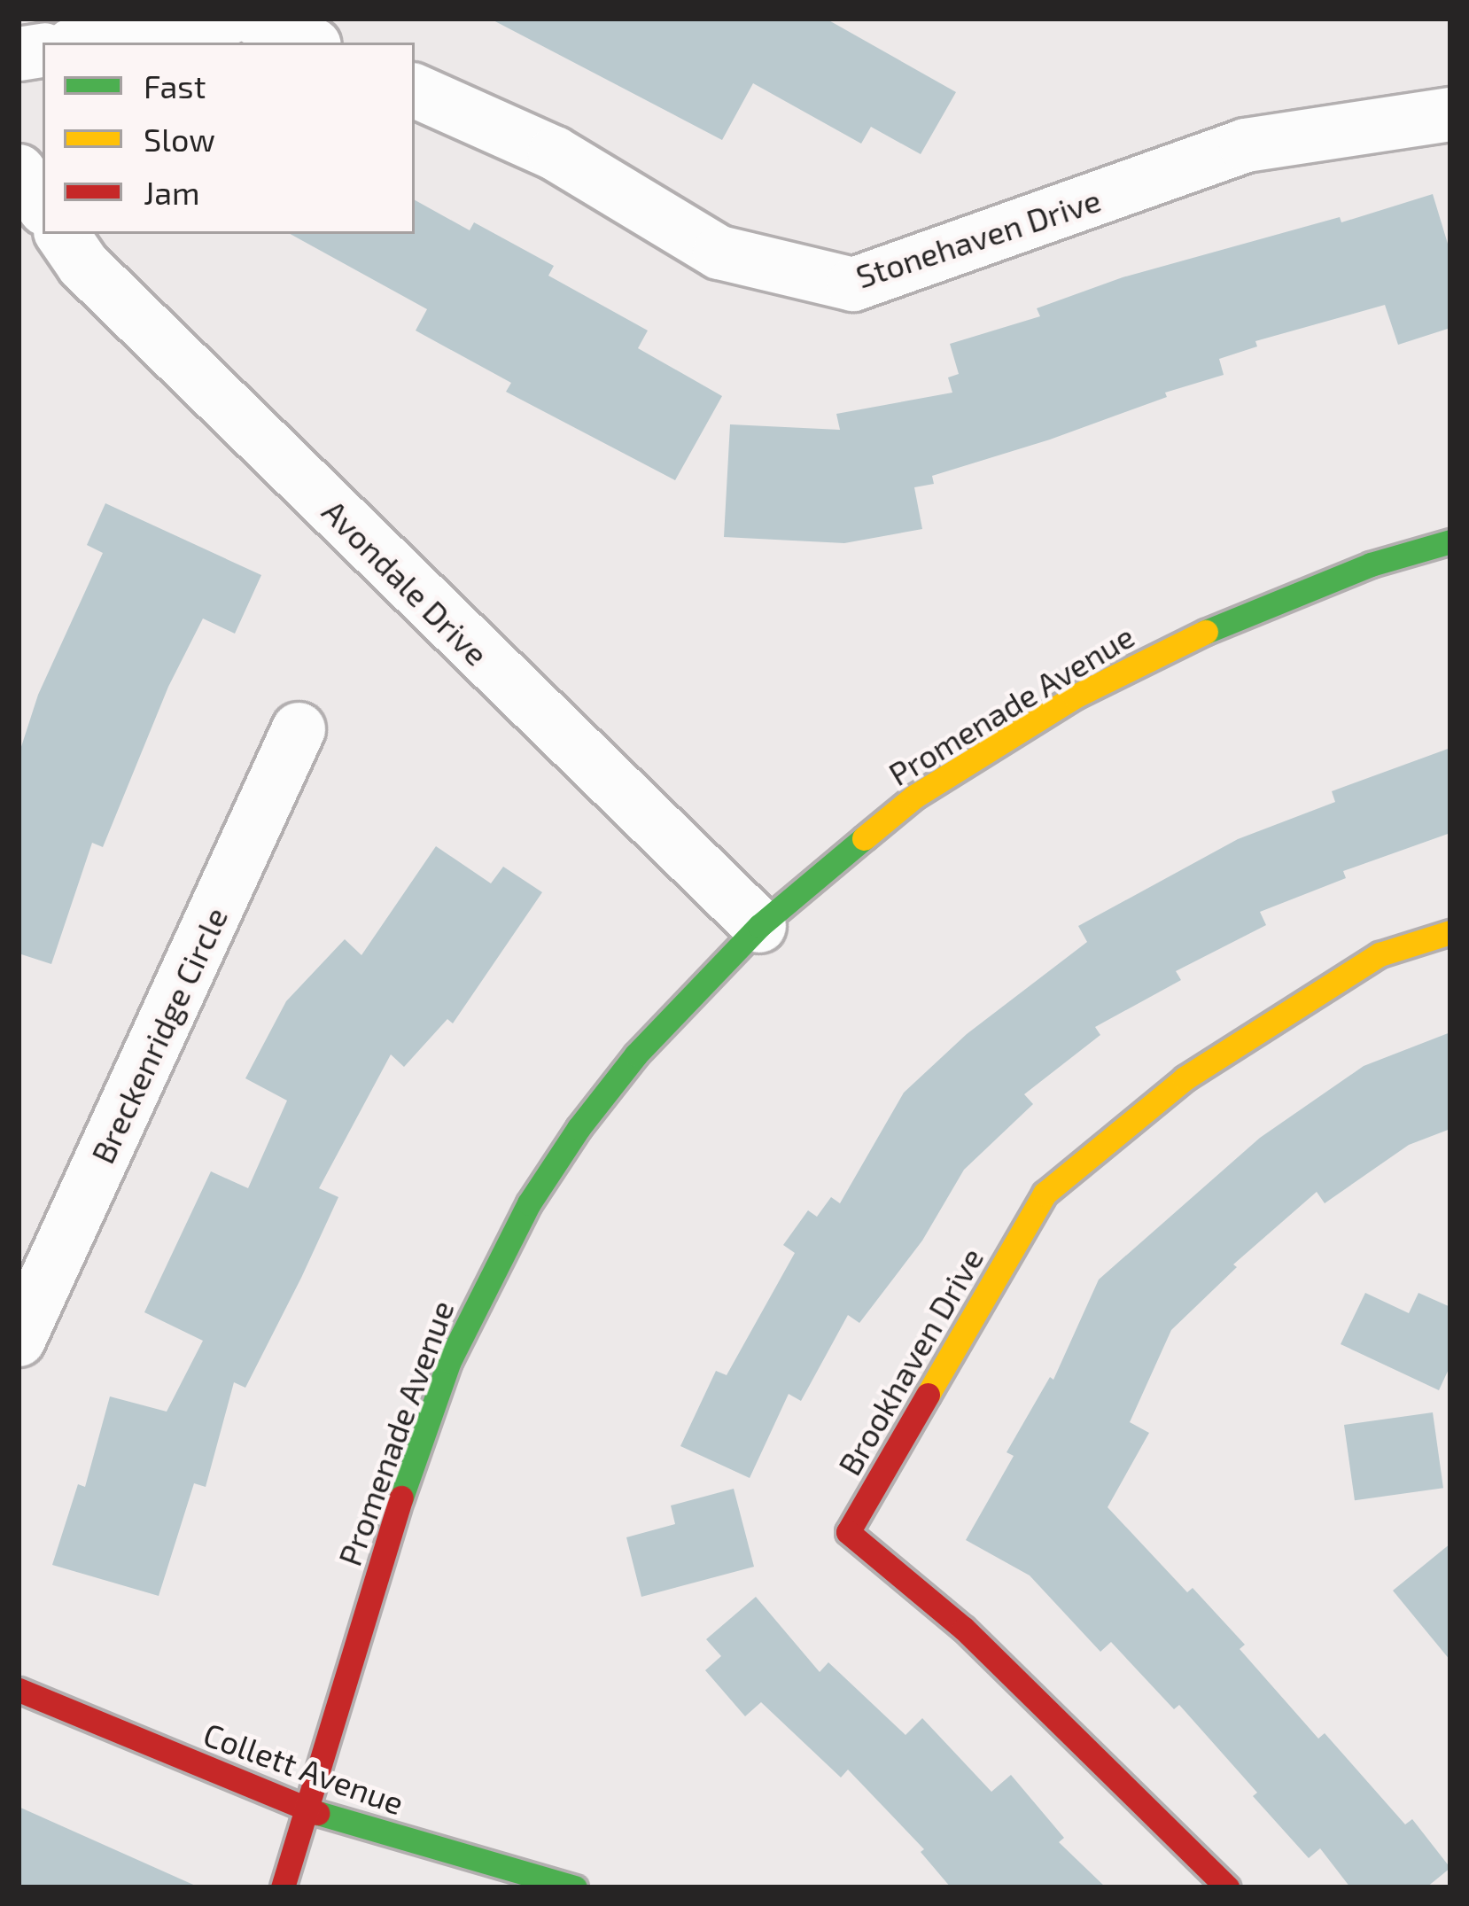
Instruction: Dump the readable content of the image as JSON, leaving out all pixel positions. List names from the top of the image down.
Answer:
{
  "streets": {
    "street": [
      "Stonehaven Drive",
      "Avondale Drive",
      "Promenade Avenue",
      "Breckenridge Circle",
      "Brookhaven Drive",
      "Collett Avenue"
    ]
  },
  "crossings": [
    ["Avondale Drive", "Promenade Avenue"],
    ["Promenade Avenue", "Collett Avenue"]
  ],
  "legend": ["Fast", "Slow", "Jam"]
}
